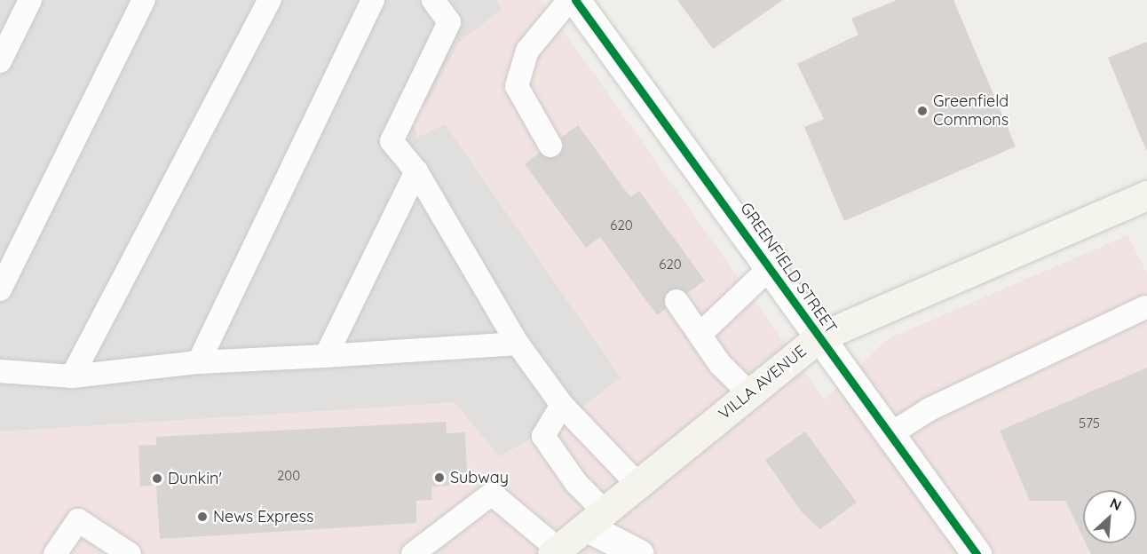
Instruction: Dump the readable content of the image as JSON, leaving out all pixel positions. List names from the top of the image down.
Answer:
{
  "streets": {
    "main road": ["VILLA AVENUE"],
    "street": ["GREENFIELD STREET"]
  },
  "crossings": [
    ["GREENFIELD STREET", "VILLA AVENUE"]
  ],
  "places": [
    "Greenfield Commons",
    "Subway",
    "Dunkin'",
    "News Express"
  ],
  "house_numbers": [
    "620",
    "620",
    "575",
    "200"
  ],
  "north": "top right"
}
